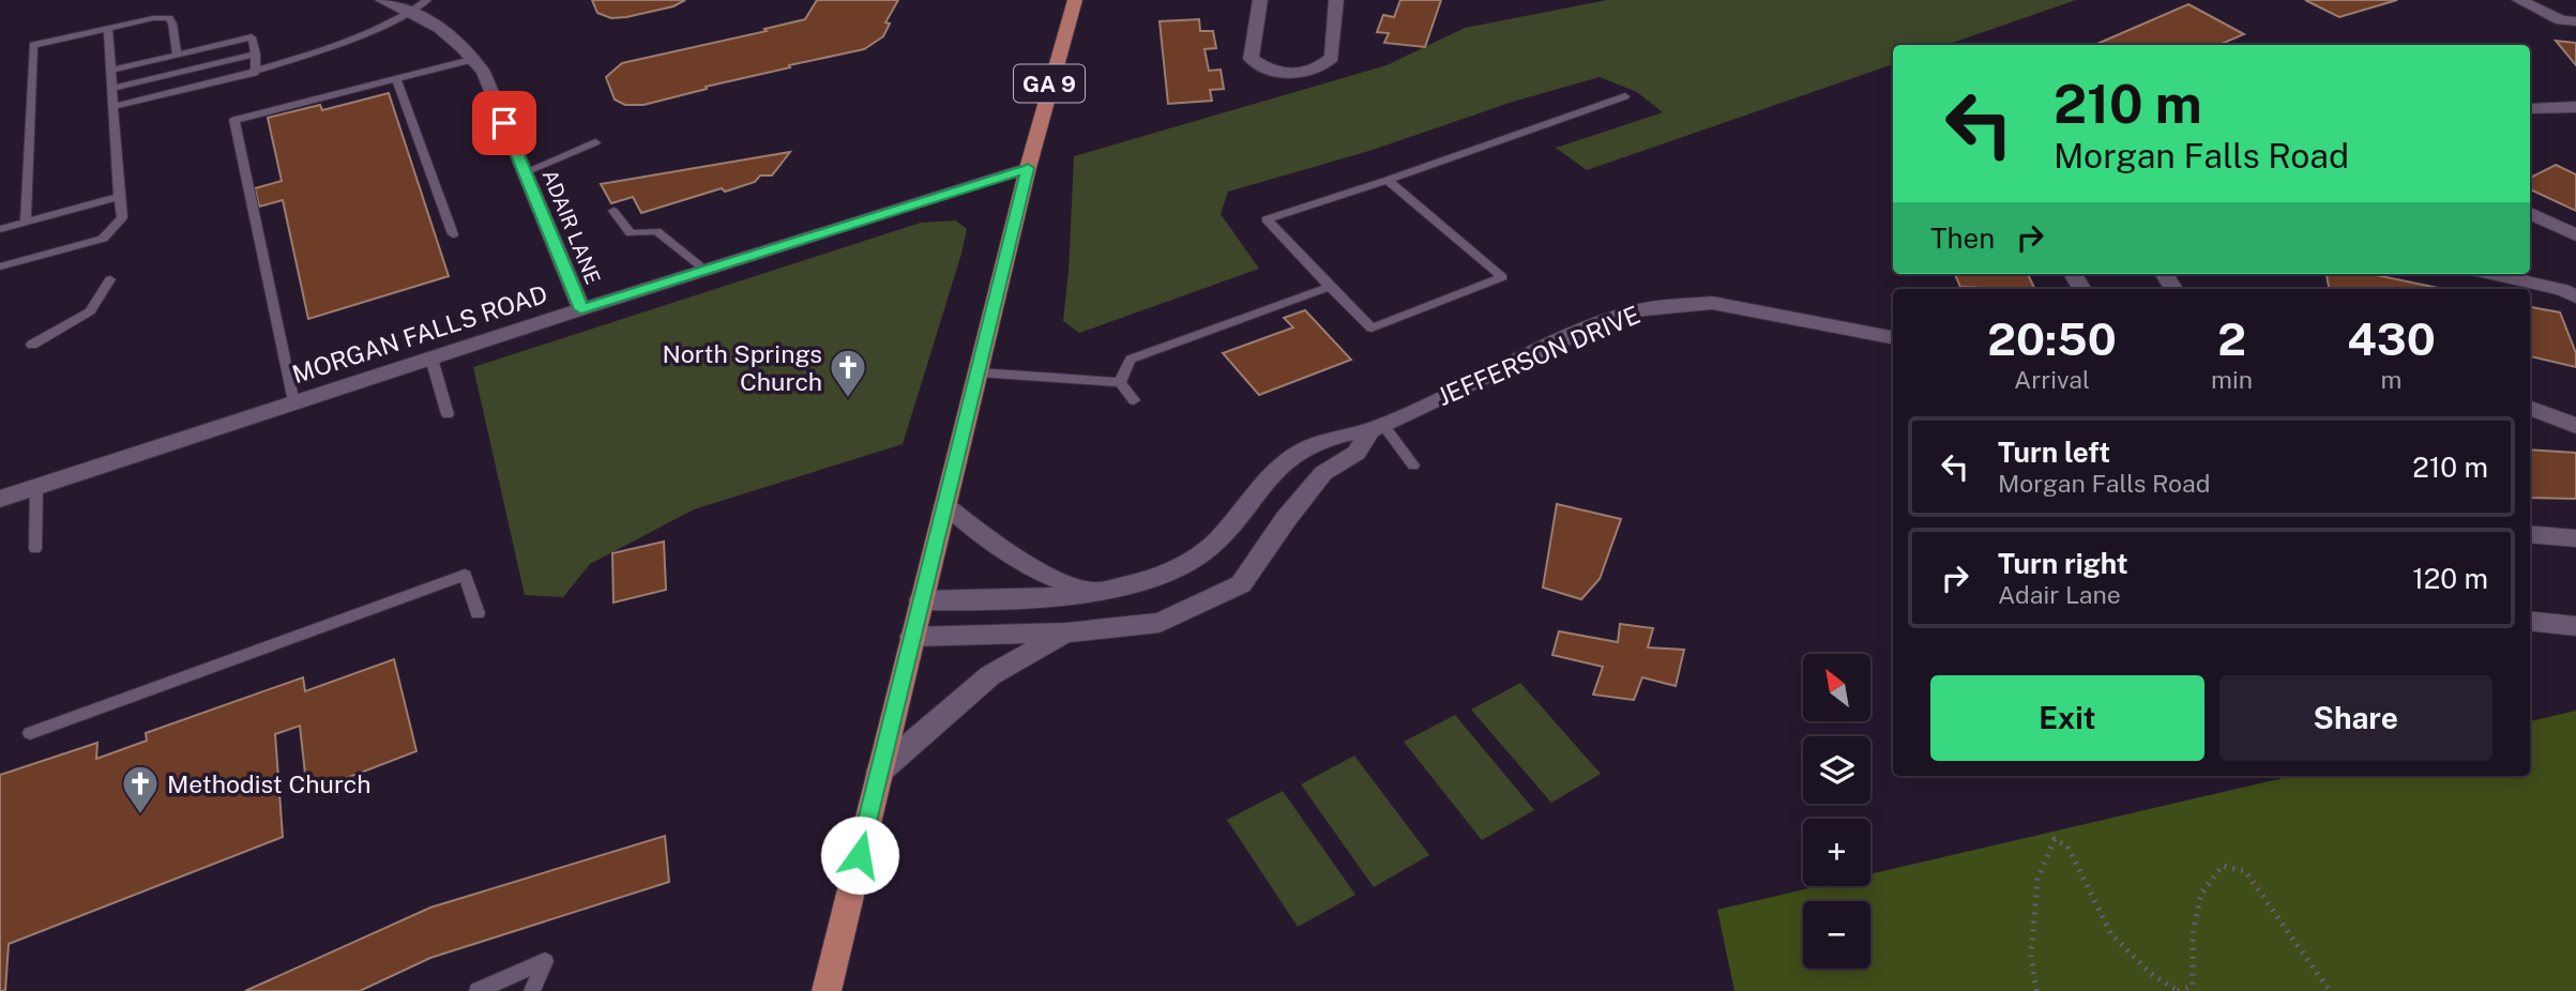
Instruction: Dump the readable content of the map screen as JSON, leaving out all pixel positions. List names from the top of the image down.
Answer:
{
  "streets": {
    "main road": ["GA 9"],
    "street": ["ADAIR LANE", "MORGAN FALLS ROAD", "JEFFERSON DRIVE"]
  },
  "crossings": [
    ["GA 9", "MORGAN FALLS ROAD"],
    ["GA 9", "JEFFERSON DRIVE"],
    ["ADAIR LANE", "MORGAN FALLS ROAD"]
  ],
  "places": {
    "church": ["North Springs Church", "Methodist Church"]
  },
  "north": "top left",
  "page": {
    "turn": ["210 m", "Morgan Falls Road"],
    "then": "Then",
    "eta": [
      "20:50",
      "Arrival",
      "2",
      "min",
      "430",
      "m"
    ],
    "list": [
      {
        "name": "Turn left",
        "note": "Morgan Falls Road",
        "value": "210 m"
      },
      {
        "name": "Turn right",
        "note": "Adair Lane",
        "value": "120 m"
      }
    ],
    "map_buttons": ["+", "−"],
    "buttons": ["Exit", "Share"]
  }
}
